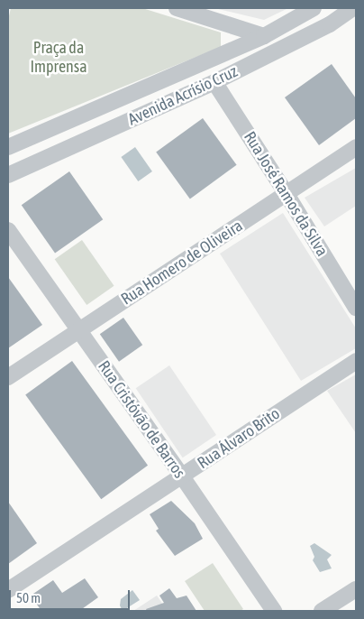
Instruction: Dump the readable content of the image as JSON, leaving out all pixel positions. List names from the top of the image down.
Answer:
{
  "streets": {
    "street": [
      "Avenida Acrísio Cruz",
      "Rua José Ramos da Silva",
      "Rua Homero de Oliveira",
      "Rua Cristóvão de Barros",
      "Rua Álvaro Brito"
    ]
  },
  "crossings": [
    ["Avenida Acrísio Cruz", "Rua José Ramos da Silva"],
    ["Rua José Ramos da Silva", "Rua Homero de Oliveira"],
    ["Rua Homero de Oliveira", "Rua Cristóvão de Barros"],
    ["Rua Cristóvão de Barros", "Rua Álvaro Brito"]
  ],
  "parks": ["Praça da Imprensa"],
  "scale_bar": "50 m"
}
